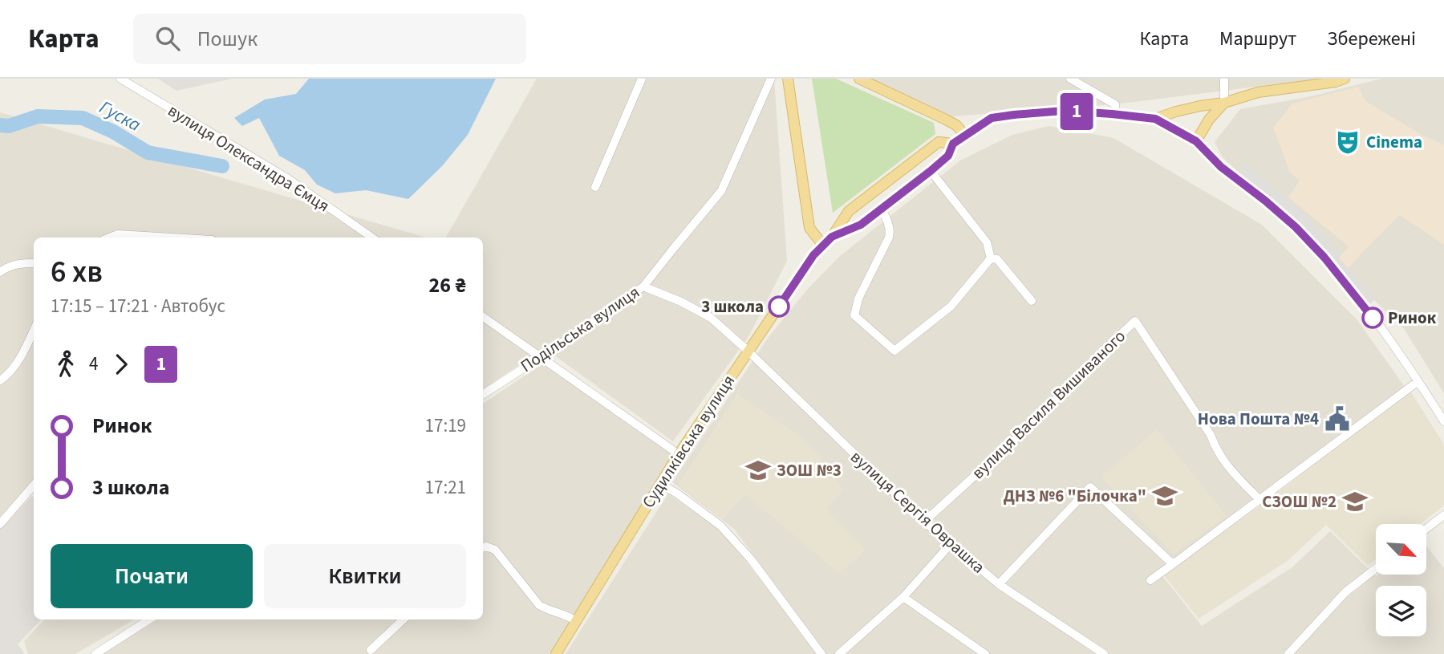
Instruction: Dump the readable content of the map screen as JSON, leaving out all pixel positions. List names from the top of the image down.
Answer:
{
  "streets": {
    "main road": ["Судилківська вулиця"],
    "street": [
      "вулиця Олександра Ємця",
      "Подільська вулиця",
      "вулиця Василя Вишиваного",
      "вулиця Сергія Оврашка"
    ]
  },
  "crossings": [
    ["Подільська вулиця", "вулиця Сергія Оврашка"],
    ["вулиця Василя Вишиваного", "вулиця Сергія Оврашка"],
    ["Судилківська вулиця", "вулиця Сергія Оврашка"]
  ],
  "water": ["Гуска"],
  "places": {
    "theatre": ["Cinema"],
    "other": ["3 школа", "Ринок"],
    "public building": ["Нова Пошта №4"],
    "school or university": ["ЗОШ №3", "ДНЗ №6 \"Білочка\"", "СЗОШ №2"]
  },
  "lines": ["bus line 1"],
  "north": "bottom right",
  "page": {
    "header": "Карта",
    "search": "Пошук",
    "nav": ["Карта", "Маршрут", "Збережені"],
    "on_map": "1",
    "heading": ["6 хв", "17:15 – 17:21 · Автобус", "26 ₴"],
    "legs": ["4", "1"],
    "list": [
      {
        "name": "Ринок",
        "value": "17:19"
      },
      {
        "name": "3 школа",
        "value": "17:21"
      }
    ],
    "buttons": ["Почати", "Квитки"]
  }
}
